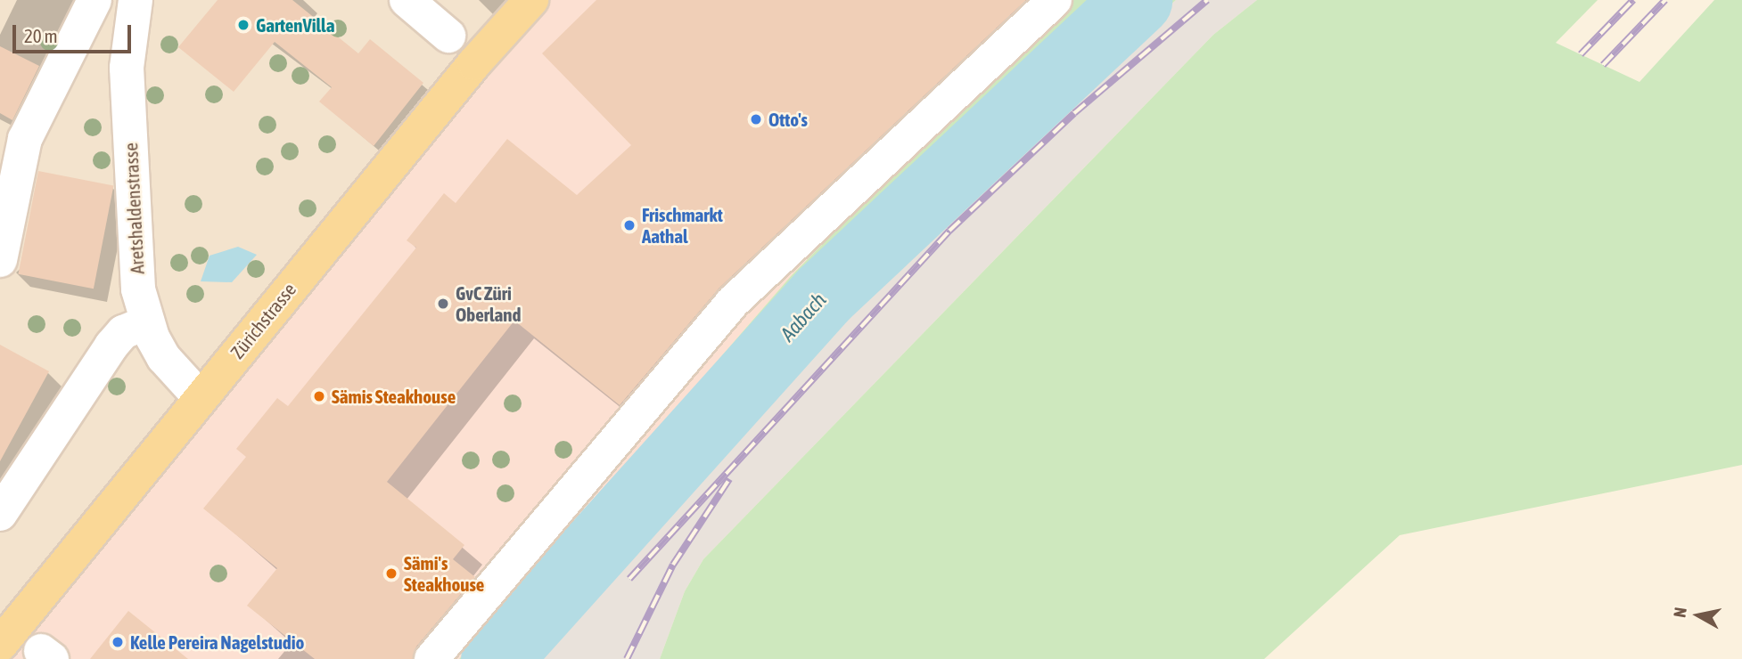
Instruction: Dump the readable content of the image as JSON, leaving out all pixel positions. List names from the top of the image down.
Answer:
{
  "streets": {
    "main road": ["Zürichstrasse"],
    "street": ["Aretshaldenstrasse"]
  },
  "crossings": [
    ["Aretshaldenstrasse", "Zürichstrasse"]
  ],
  "water": ["Aabach"],
  "places": [
    "GartenVilla",
    "Otto's",
    "Frischmarkt Aathal",
    "GvC Züri Oberland",
    "Sämis Steakhouse",
    "Sämi's Steakhouse",
    "Kelle Pereira Nagelstudio"
  ],
  "scale_bar": "20 m",
  "north": "left"
}
